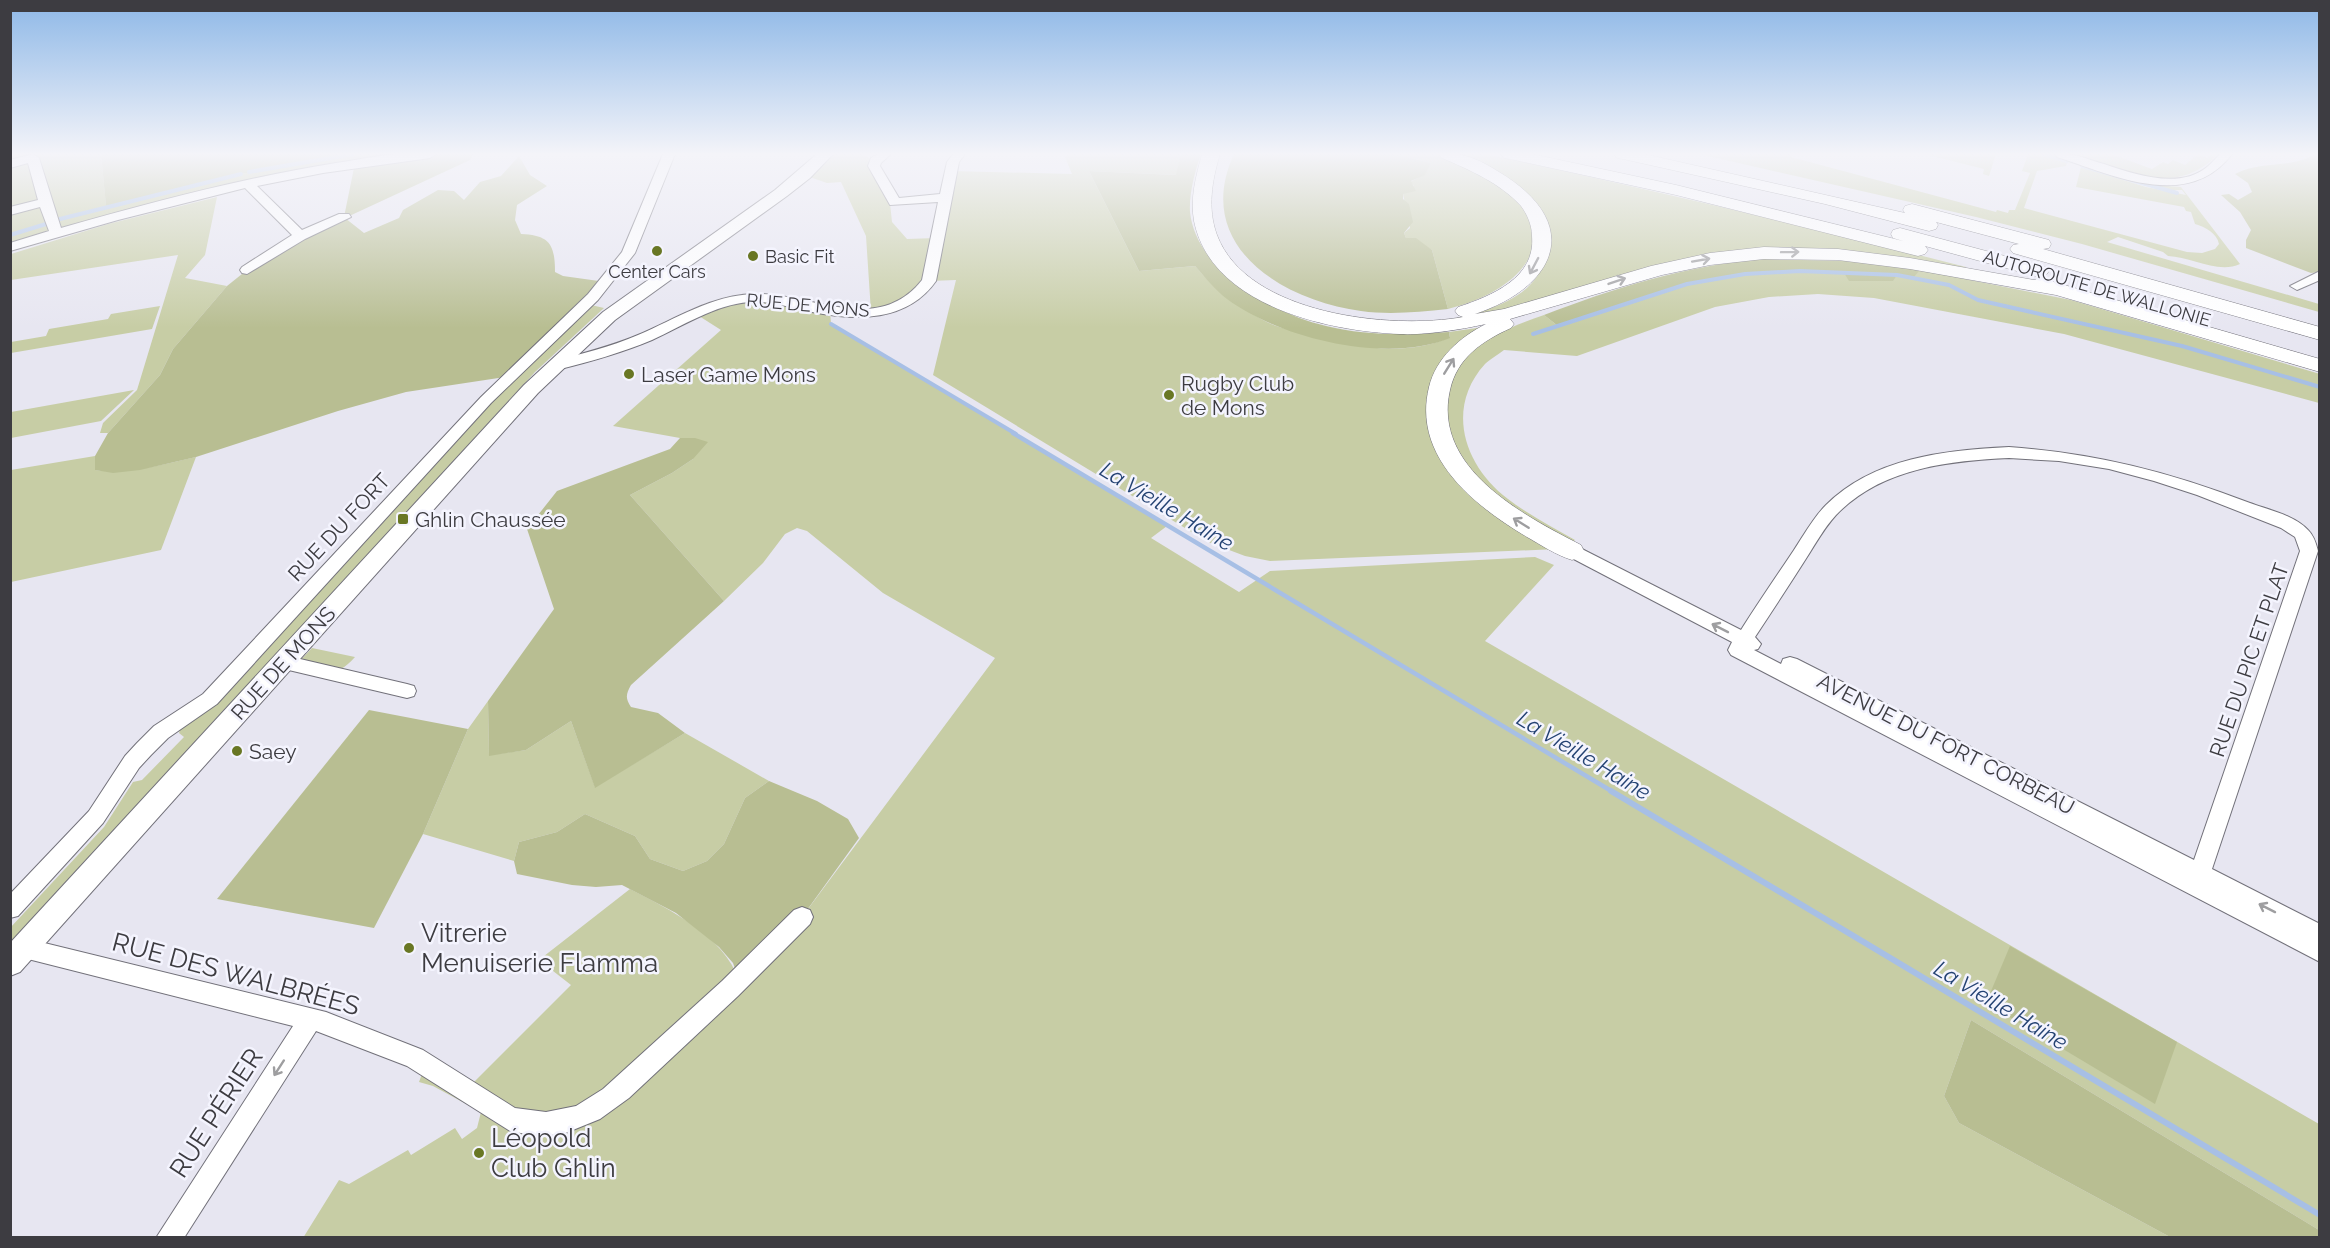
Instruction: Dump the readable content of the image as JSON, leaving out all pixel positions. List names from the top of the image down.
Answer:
{
  "streets": {
    "highway": ["AUTOROUTE DE WALLONIE"],
    "main road": ["RUE DE MONS"],
    "street": [
      "RUE DU FORT",
      "RUE DU PIC ET PLAT",
      "AVENUE DU FORT CORBEAU",
      "RUE DES WALBRÉES",
      "RUE PÉRIER"
    ]
  },
  "crossings": [
    ["RUE DE MONS", "RUE DES WALBRÉES"],
    ["RUE DU PIC ET PLAT", "AVENUE DU FORT CORBEAU"],
    ["RUE DES WALBRÉES", "RUE PÉRIER"]
  ],
  "one_way": ["RUE PÉRIER"],
  "water": ["La Vieille Haine"],
  "places": {
    "other": [
      "Center Cars",
      "Basic Fit",
      "Laser Game Mons",
      "Rugby Club de Mons",
      "Saey",
      "Vitrerie Menuiserie Flamma",
      "Léopold Club Ghlin"
    ],
    "transit": ["Ghlin Chaussée"]
  }
}
